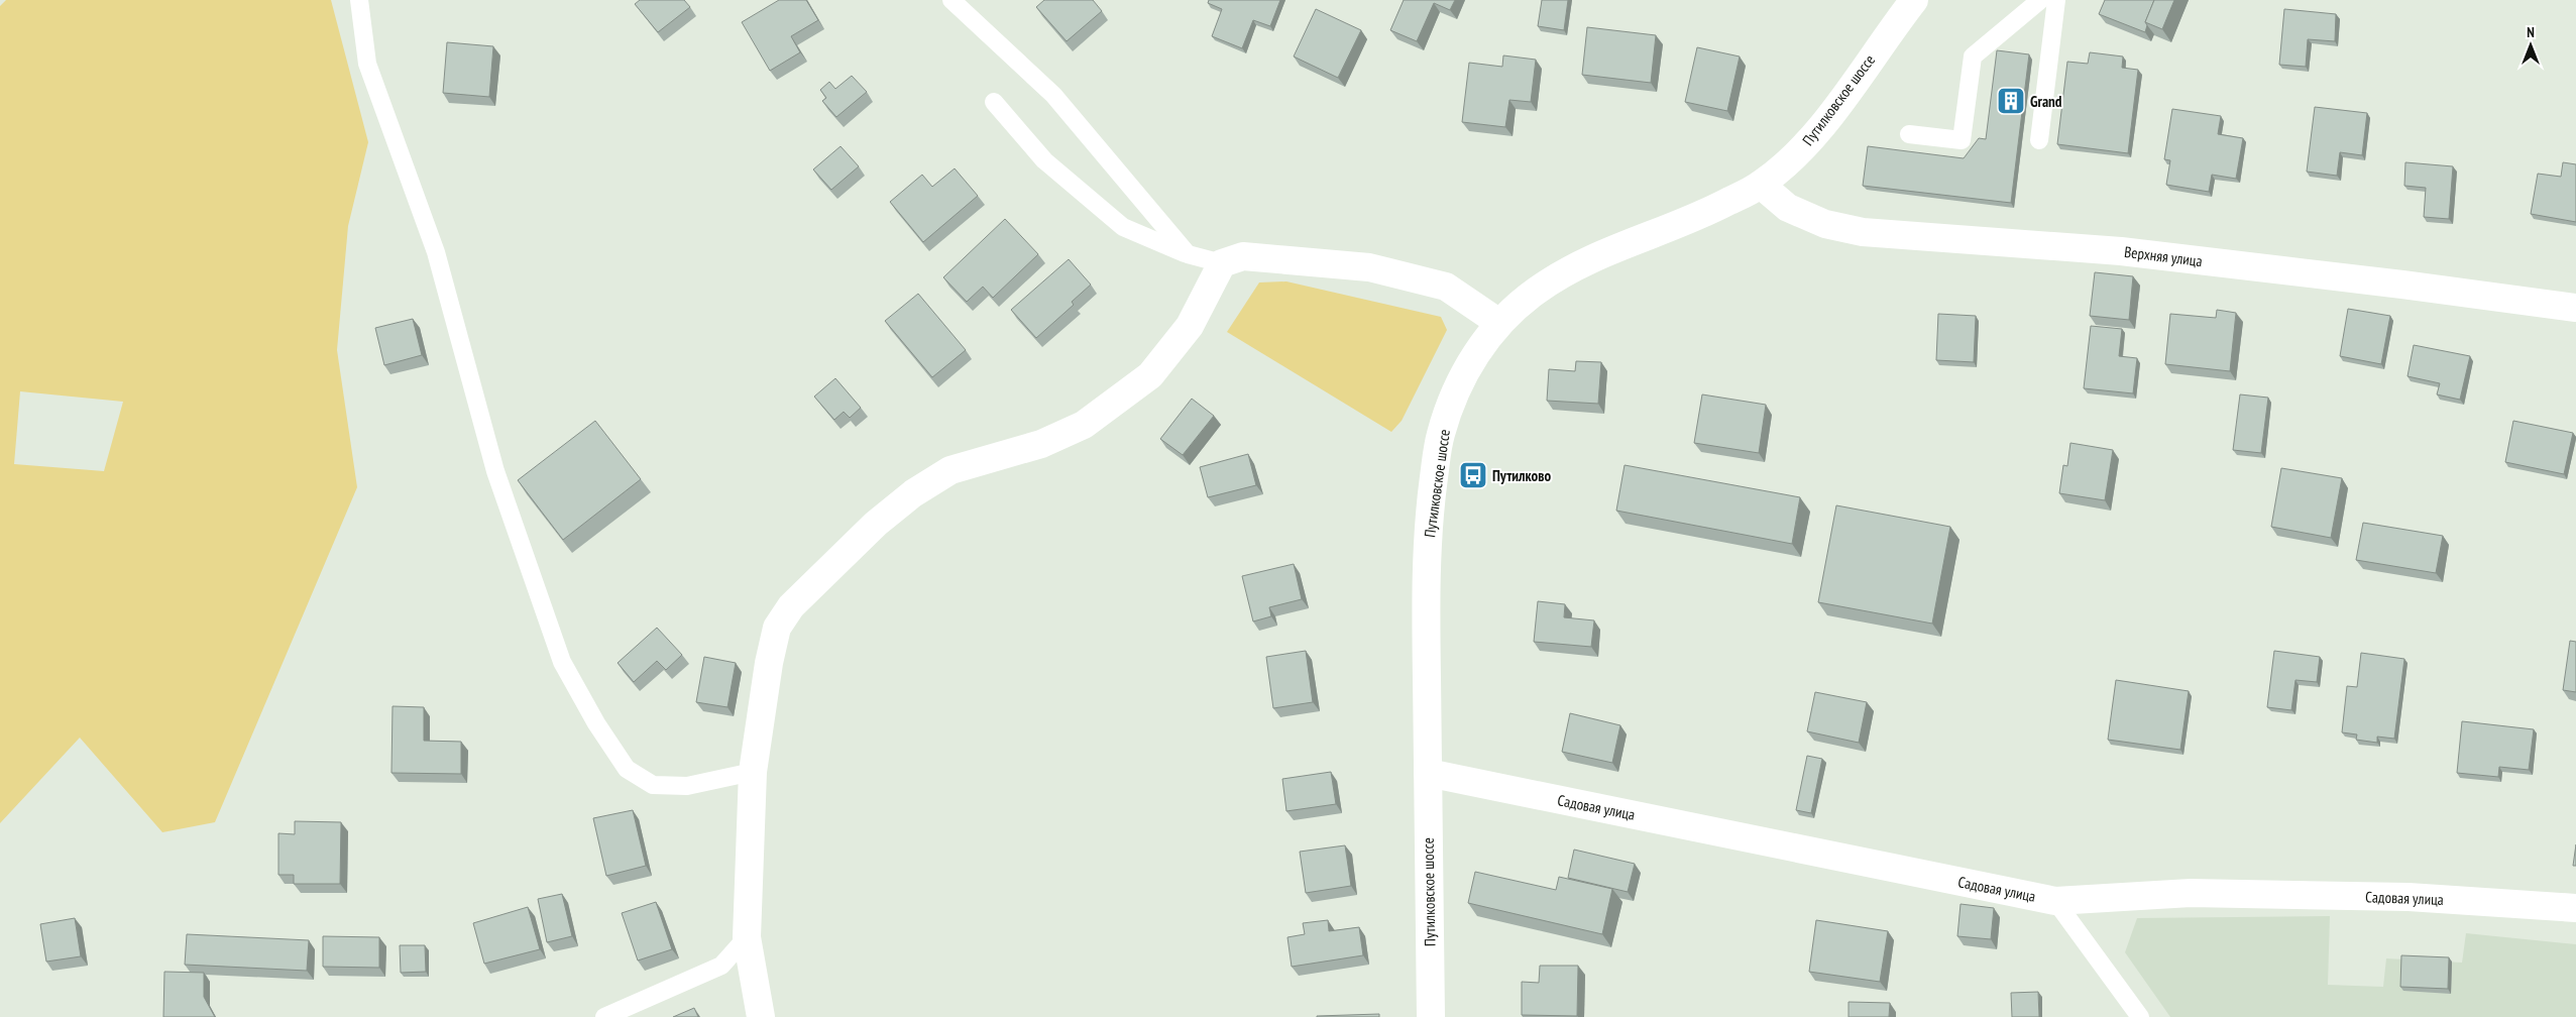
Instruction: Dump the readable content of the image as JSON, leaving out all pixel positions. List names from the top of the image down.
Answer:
{
  "streets": {
    "street": ["Путилковское шоссе", "Верхняя улица", "Садовая улица"]
  },
  "crossings": [
    ["Путилковское шоссе", "Верхняя улица"],
    ["Путилковское шоссе", "Садовая улица"]
  ],
  "places": {
    "building": ["Grand"],
    "bus stop": ["Путилково"]
  },
  "north": "top"
}
